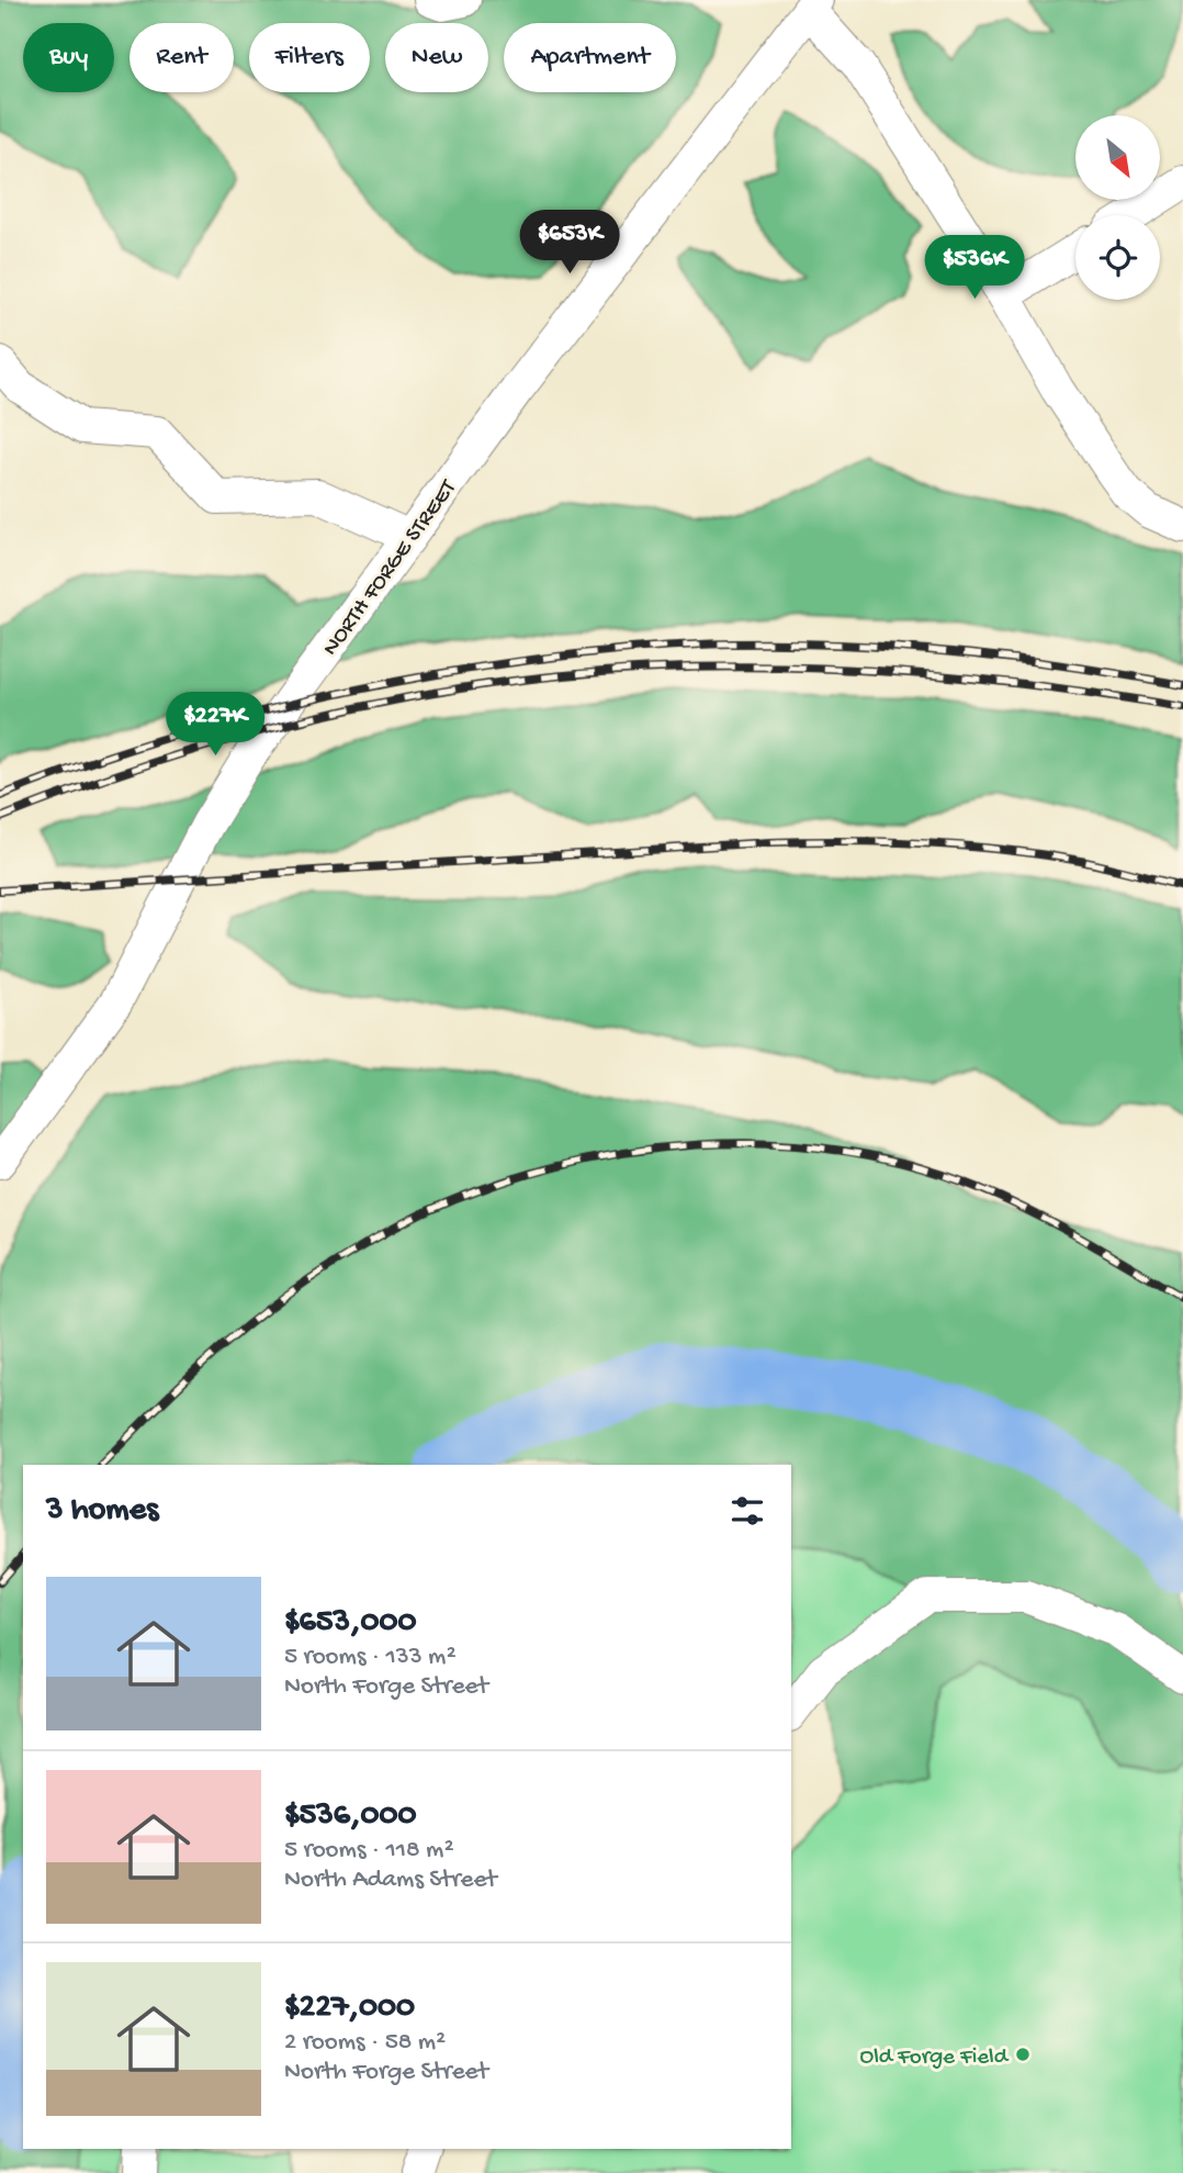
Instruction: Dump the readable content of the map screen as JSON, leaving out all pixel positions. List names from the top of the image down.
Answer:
{
  "streets": {
    "street": ["NORTH FORGE STREET"]
  },
  "places": ["Old Forge Field"],
  "north": "bottom right",
  "page": {
    "chip": [
      "Buy",
      "Rent",
      "Filters",
      "New",
      "Apartment"
    ],
    "price": ["$653K", "$536K", "$227K"],
    "heading": "3 homes",
    "list": [
      {
        "name": "$653,000",
        "note": "5 rooms · 133 m² · North Forge Street"
      },
      {
        "name": "$536,000",
        "note": "5 rooms · 118 m² · North Adams Street"
      },
      {
        "name": "$227,000",
        "note": "2 rooms · 58 m² · North Forge Street"
      }
    ]
  }
}
